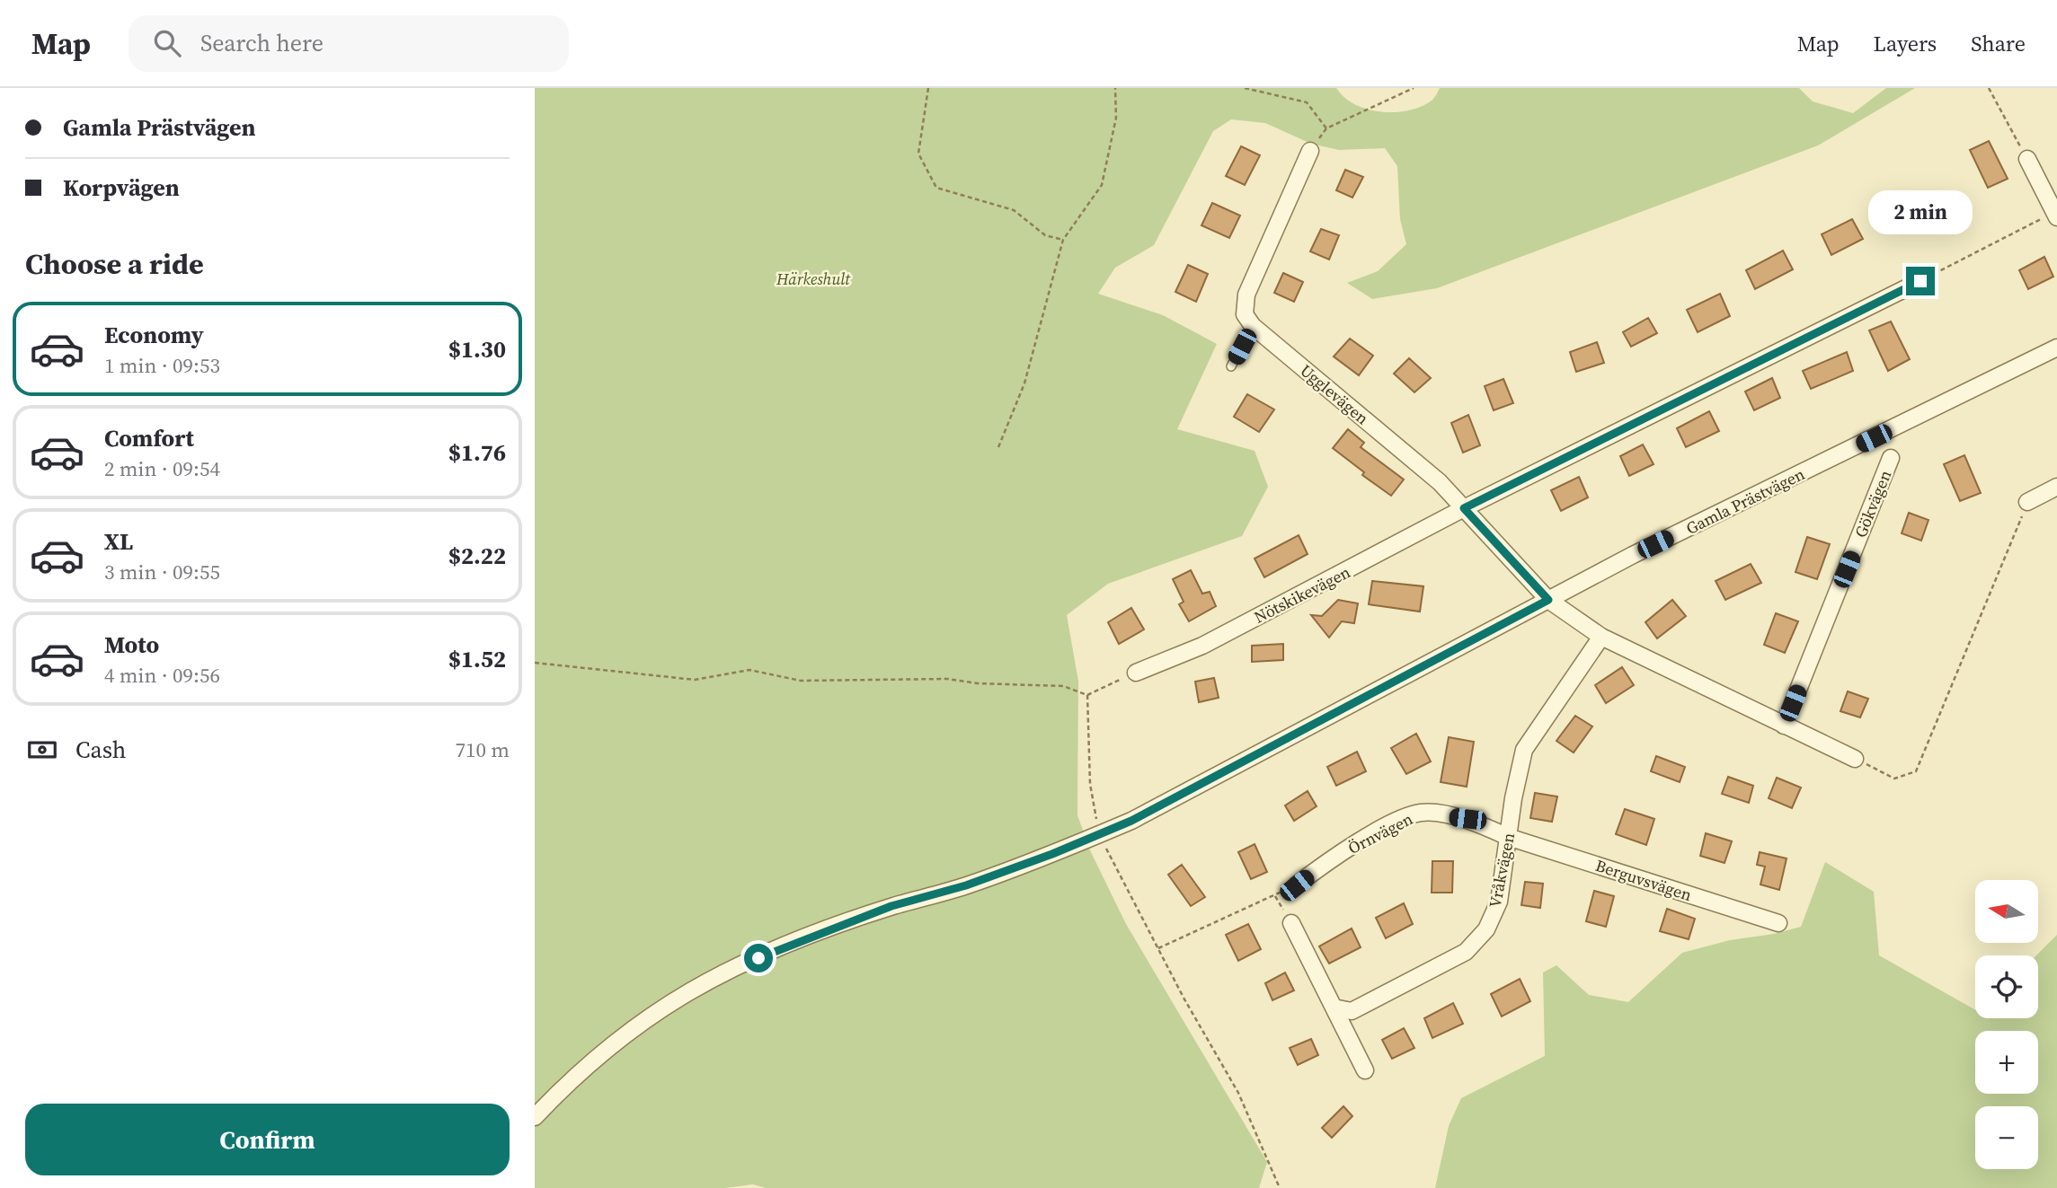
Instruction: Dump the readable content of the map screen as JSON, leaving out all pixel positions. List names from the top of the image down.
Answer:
{
  "streets": {
    "street": [
      "Ugglevägen",
      "Gamla Prästvägen",
      "Gökvägen",
      "Nötskikevägen",
      "Örnvägen",
      "Vråkvägen",
      "Berguvsvägen"
    ]
  },
  "crossings": [
    ["Ugglevägen", "Gamla Prästvägen"],
    ["Ugglevägen", "Nötskikevägen"],
    ["Örnvägen", "Vråkvägen"],
    ["Örnvägen", "Berguvsvägen"],
    ["Vråkvägen", "Berguvsvägen"]
  ],
  "parks": ["Härkeshult"],
  "north": "left",
  "page": {
    "header": "Map",
    "search": "Search here",
    "nav": ["Map", "Layers", "Share"],
    "banner": ["Gamla Prästvägen", "Korpvägen"],
    "bubble": "2 min",
    "heading": "Choose a ride",
    "list": [
      {
        "name": "Economy",
        "note": "1 min · 09:53",
        "value": "$1.30"
      },
      {
        "name": "Comfort",
        "note": "2 min · 09:54",
        "value": "$1.76"
      },
      {
        "name": "XL",
        "note": "3 min · 09:55",
        "value": "$2.22"
      },
      {
        "name": "Moto",
        "note": "4 min · 09:56",
        "value": "$1.52"
      }
    ],
    "pay": ["Cash", "710 m"],
    "map_buttons": ["+", "−"],
    "buttons": "Confirm"
  }
}
